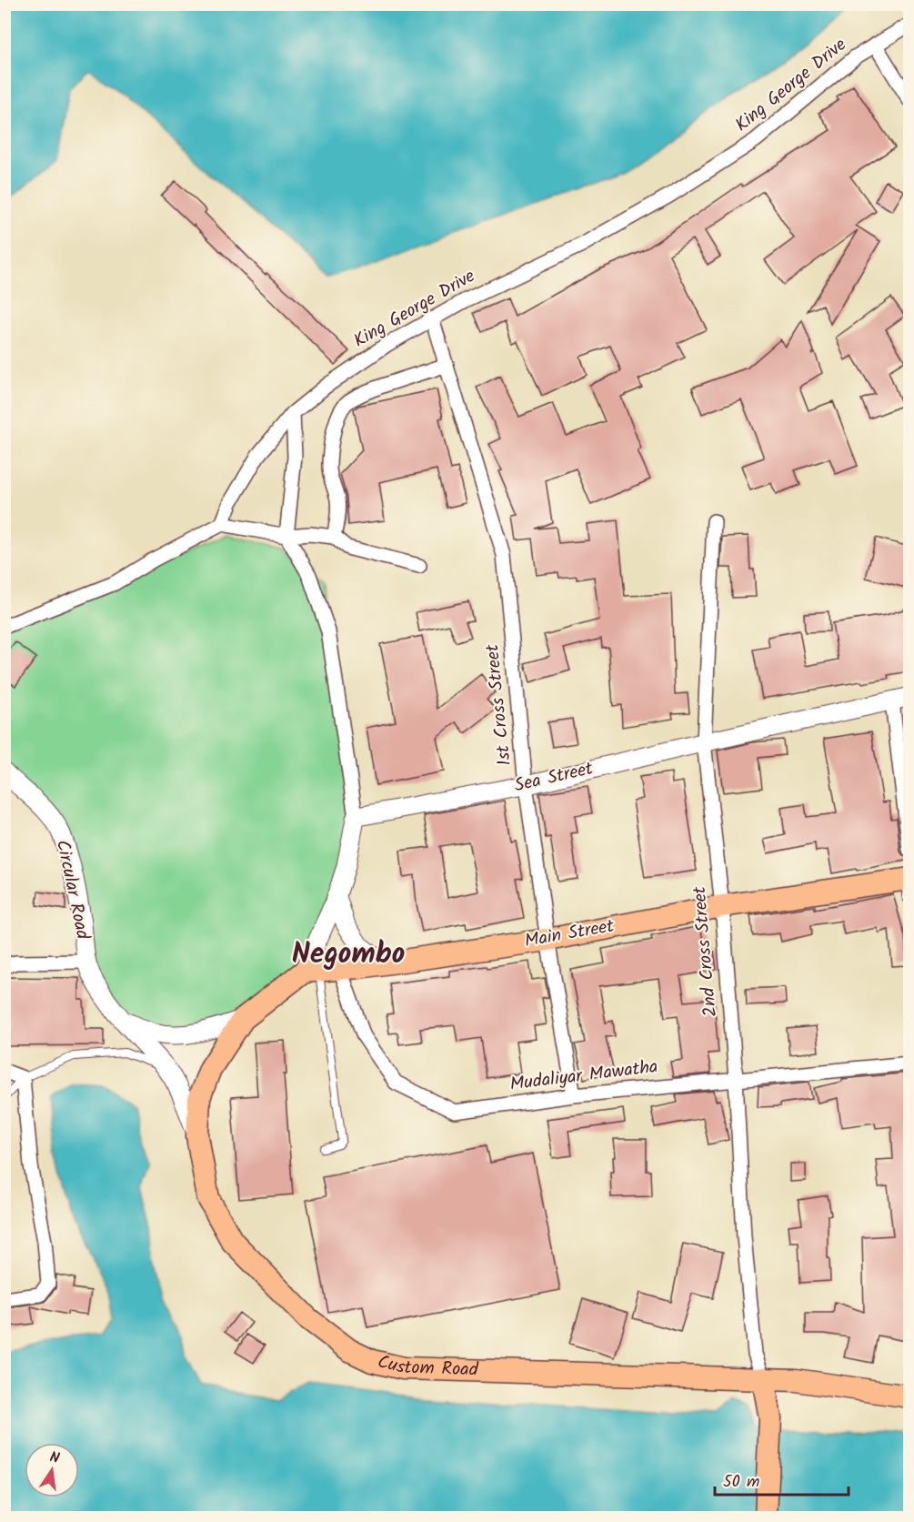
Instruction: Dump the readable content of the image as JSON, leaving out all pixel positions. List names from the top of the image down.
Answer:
{
  "streets": {
    "main road": ["Main Street", "Custom Road"],
    "street": [
      "King George Drive",
      "1st Cross Street",
      "Sea Street",
      "Circular Road",
      "2nd Cross Street",
      "Mudaliyar Mawatha"
    ]
  },
  "crossings": [
    ["King George Drive", "1st Cross Street"],
    ["1st Cross Street", "Sea Street"],
    ["1st Cross Street", "Main Street"],
    ["1st Cross Street", "Mudaliyar Mawatha"],
    ["Sea Street", "2nd Cross Street"],
    ["Circular Road", "Custom Road"],
    ["Main Street", "2nd Cross Street"],
    ["Main Street", "Mudaliyar Mawatha"],
    ["Main Street", "Custom Road"],
    ["2nd Cross Street", "Mudaliyar Mawatha"],
    ["2nd Cross Street", "Custom Road"]
  ],
  "districts": ["Negombo"],
  "scale_bar": "50 m",
  "north": "top"
}
